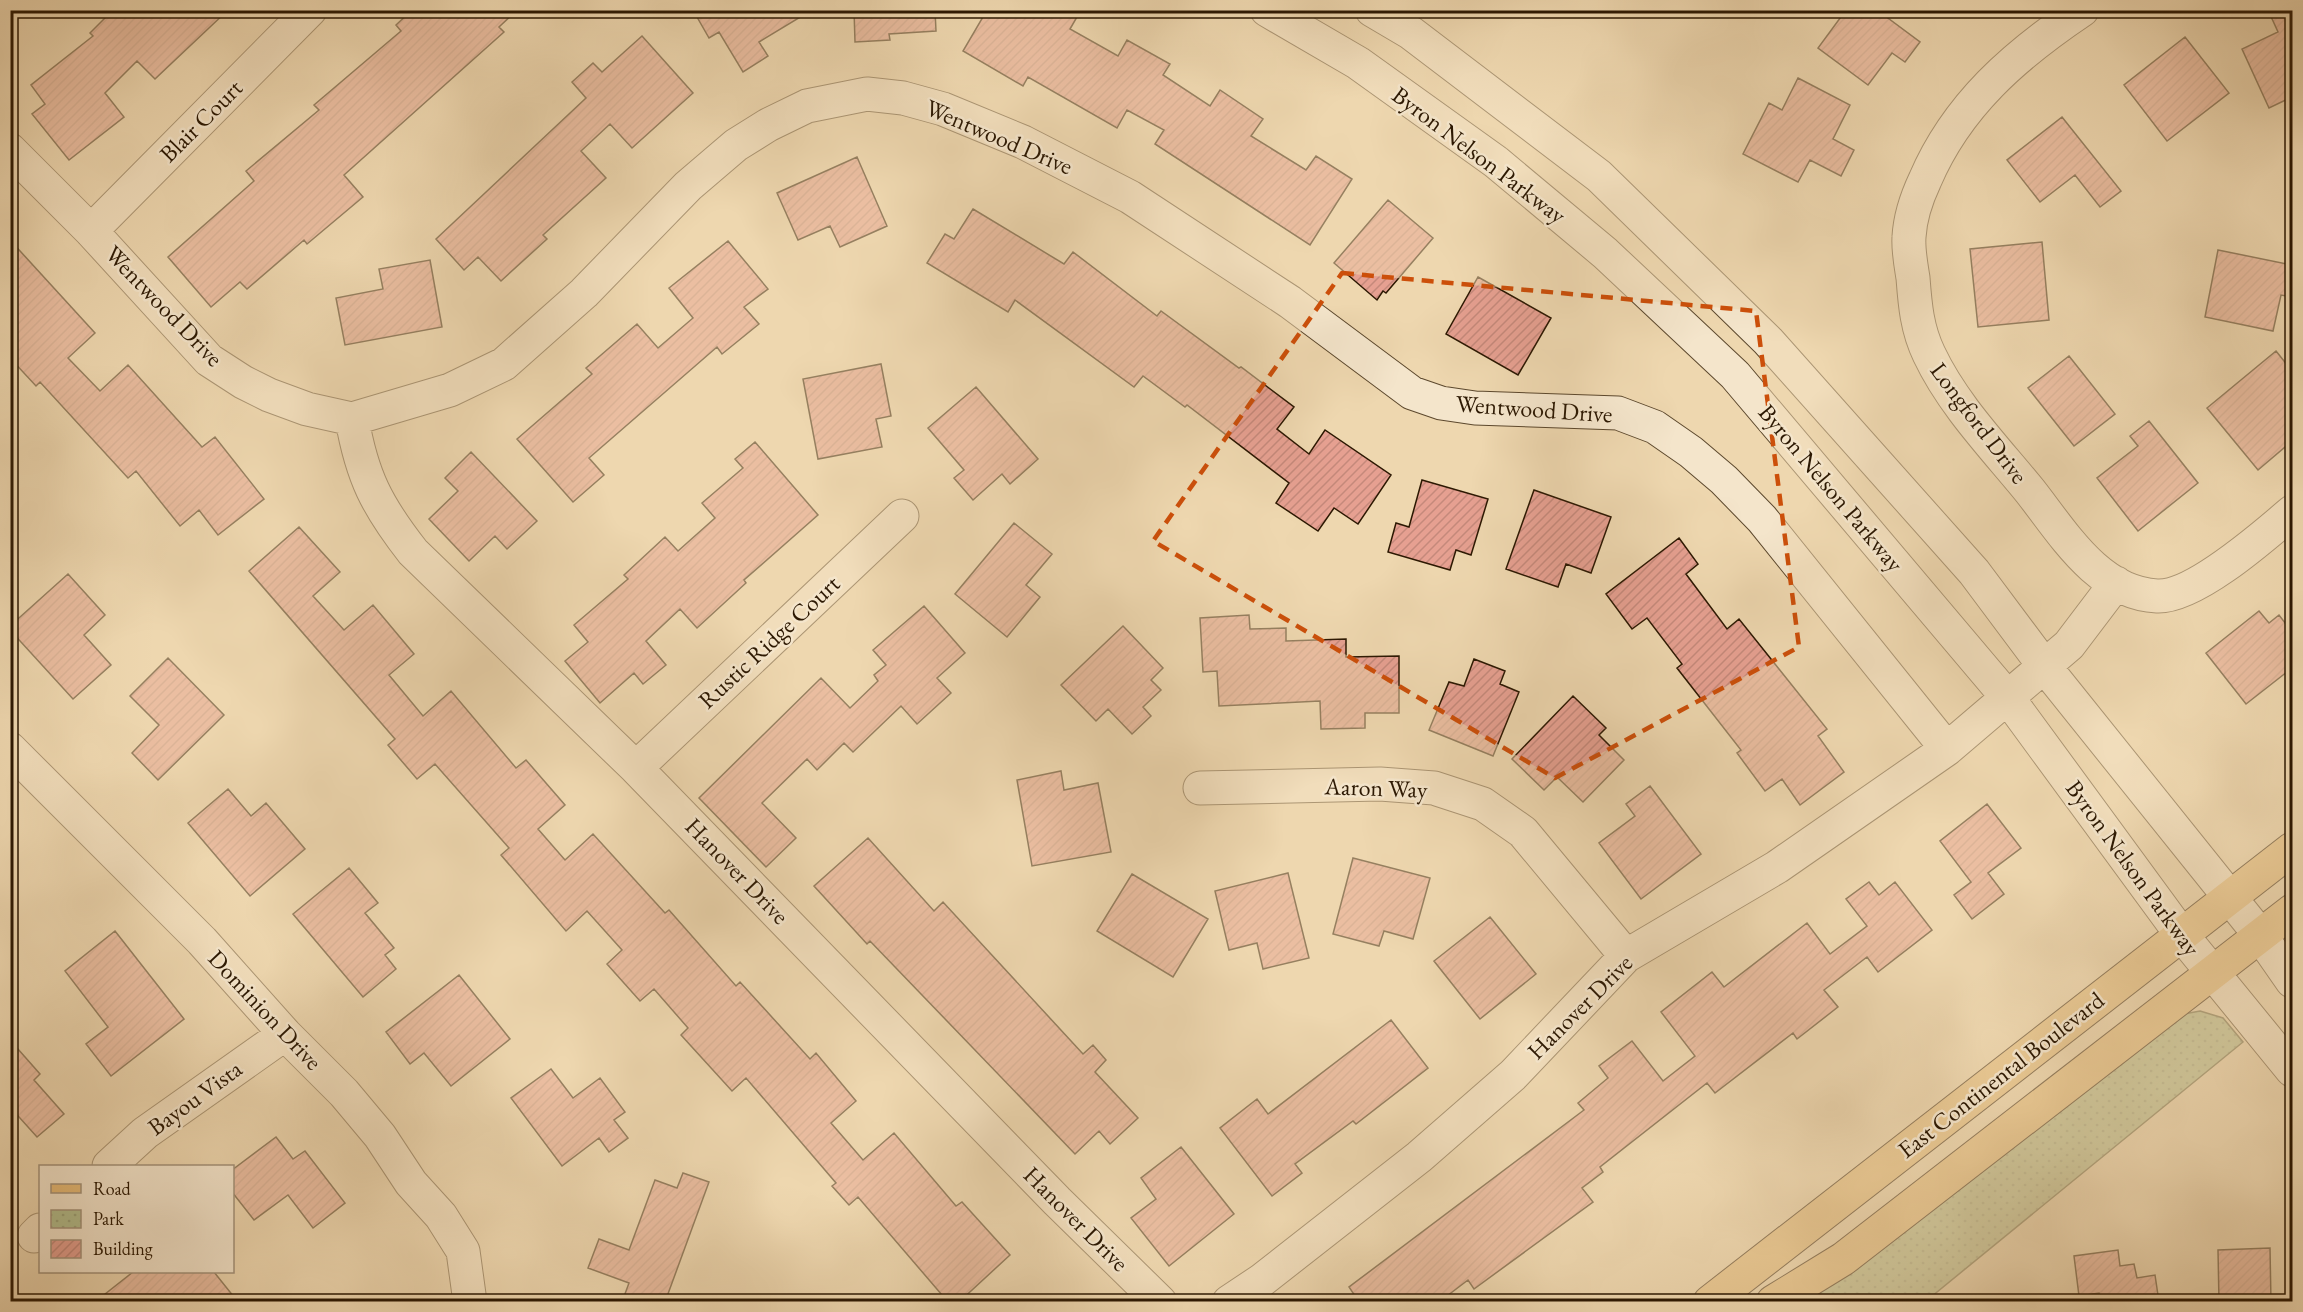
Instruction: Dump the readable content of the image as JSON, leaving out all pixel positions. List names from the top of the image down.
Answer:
{
  "streets": {
    "main road": ["East Continental Boulevard"],
    "street": [
      "Blair Court",
      "Wentwood Drive",
      "Byron Nelson Parkway",
      "Longford Drive",
      "Rustic Ridge Court",
      "Aaron Way",
      "Hanover Drive",
      "Dominion Drive",
      "Bayou Vista"
    ]
  },
  "crossings": [
    ["Blair Court", "Wentwood Drive"],
    ["Wentwood Drive", "Hanover Drive"],
    ["Byron Nelson Parkway", "Hanover Drive"],
    ["Byron Nelson Parkway", "East Continental Boulevard"],
    ["Longford Drive", "Hanover Drive"],
    ["Rustic Ridge Court", "Hanover Drive"],
    ["Aaron Way", "Hanover Drive"],
    ["Dominion Drive", "Bayou Vista"]
  ],
  "legend": ["Road", "Park", "Building"]
}
